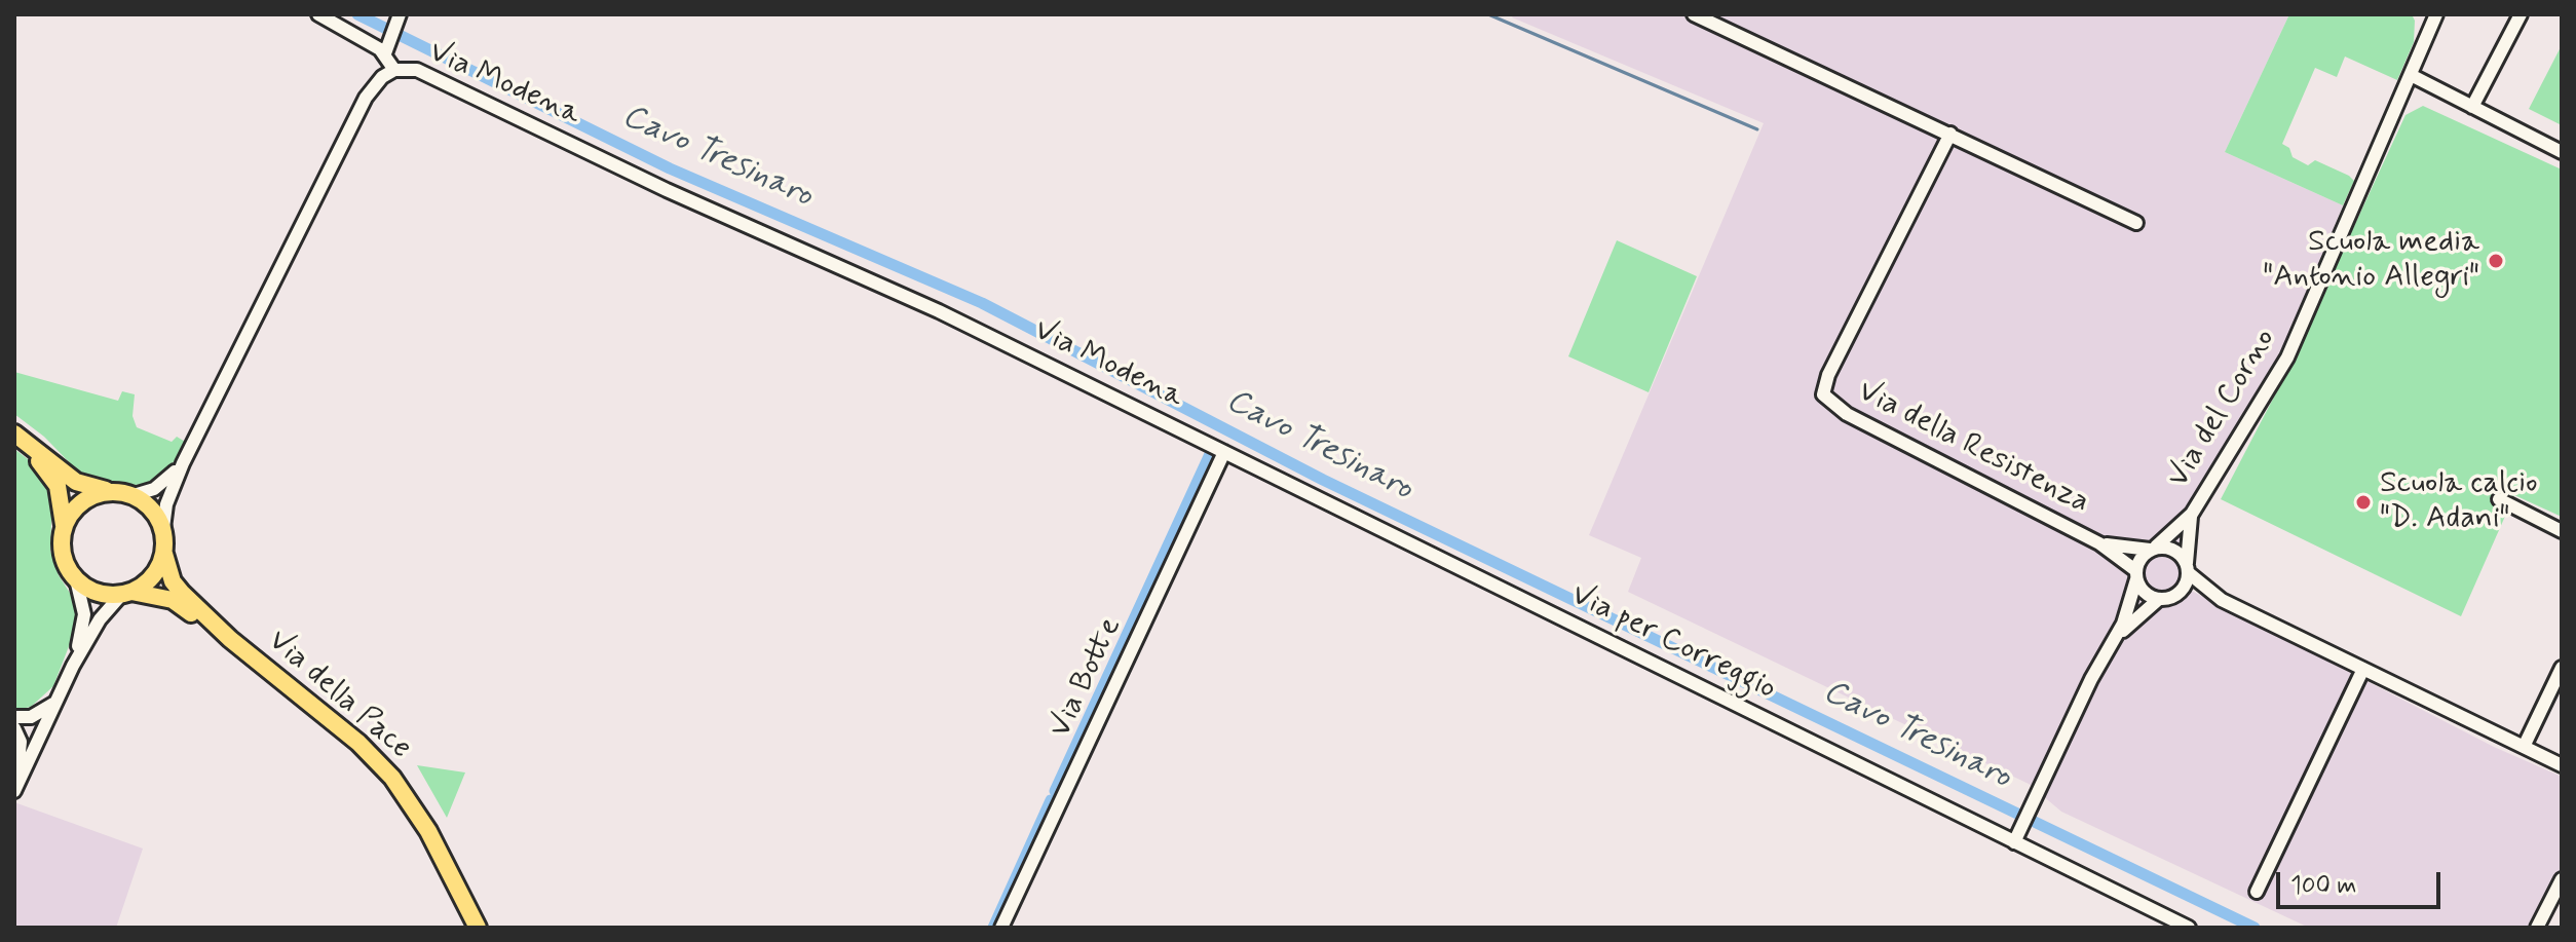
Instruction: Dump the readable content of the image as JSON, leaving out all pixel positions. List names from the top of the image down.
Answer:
{
  "streets": {
    "main road": ["Via della Pace"],
    "street": [
      "Via Modena",
      "Via del Corno",
      "Via della Resistenza",
      "Via per Correggio",
      "Via Botte"
    ]
  },
  "crossings": [
    ["Via Modena", "Via per Correggio"],
    ["Via Modena", "Via Botte"],
    ["Via Modena", "Via della Pace"],
    ["Via del Corno", "Via della Resistenza"],
    ["Via del Corno", "Via per Correggio"]
  ],
  "water": ["Cavo Tresinaro"],
  "places": ["Scuola media \"Antonio Allegri\"", "Scuola calcio \"D. Adani\""],
  "scale_bar": "100 m"
}
